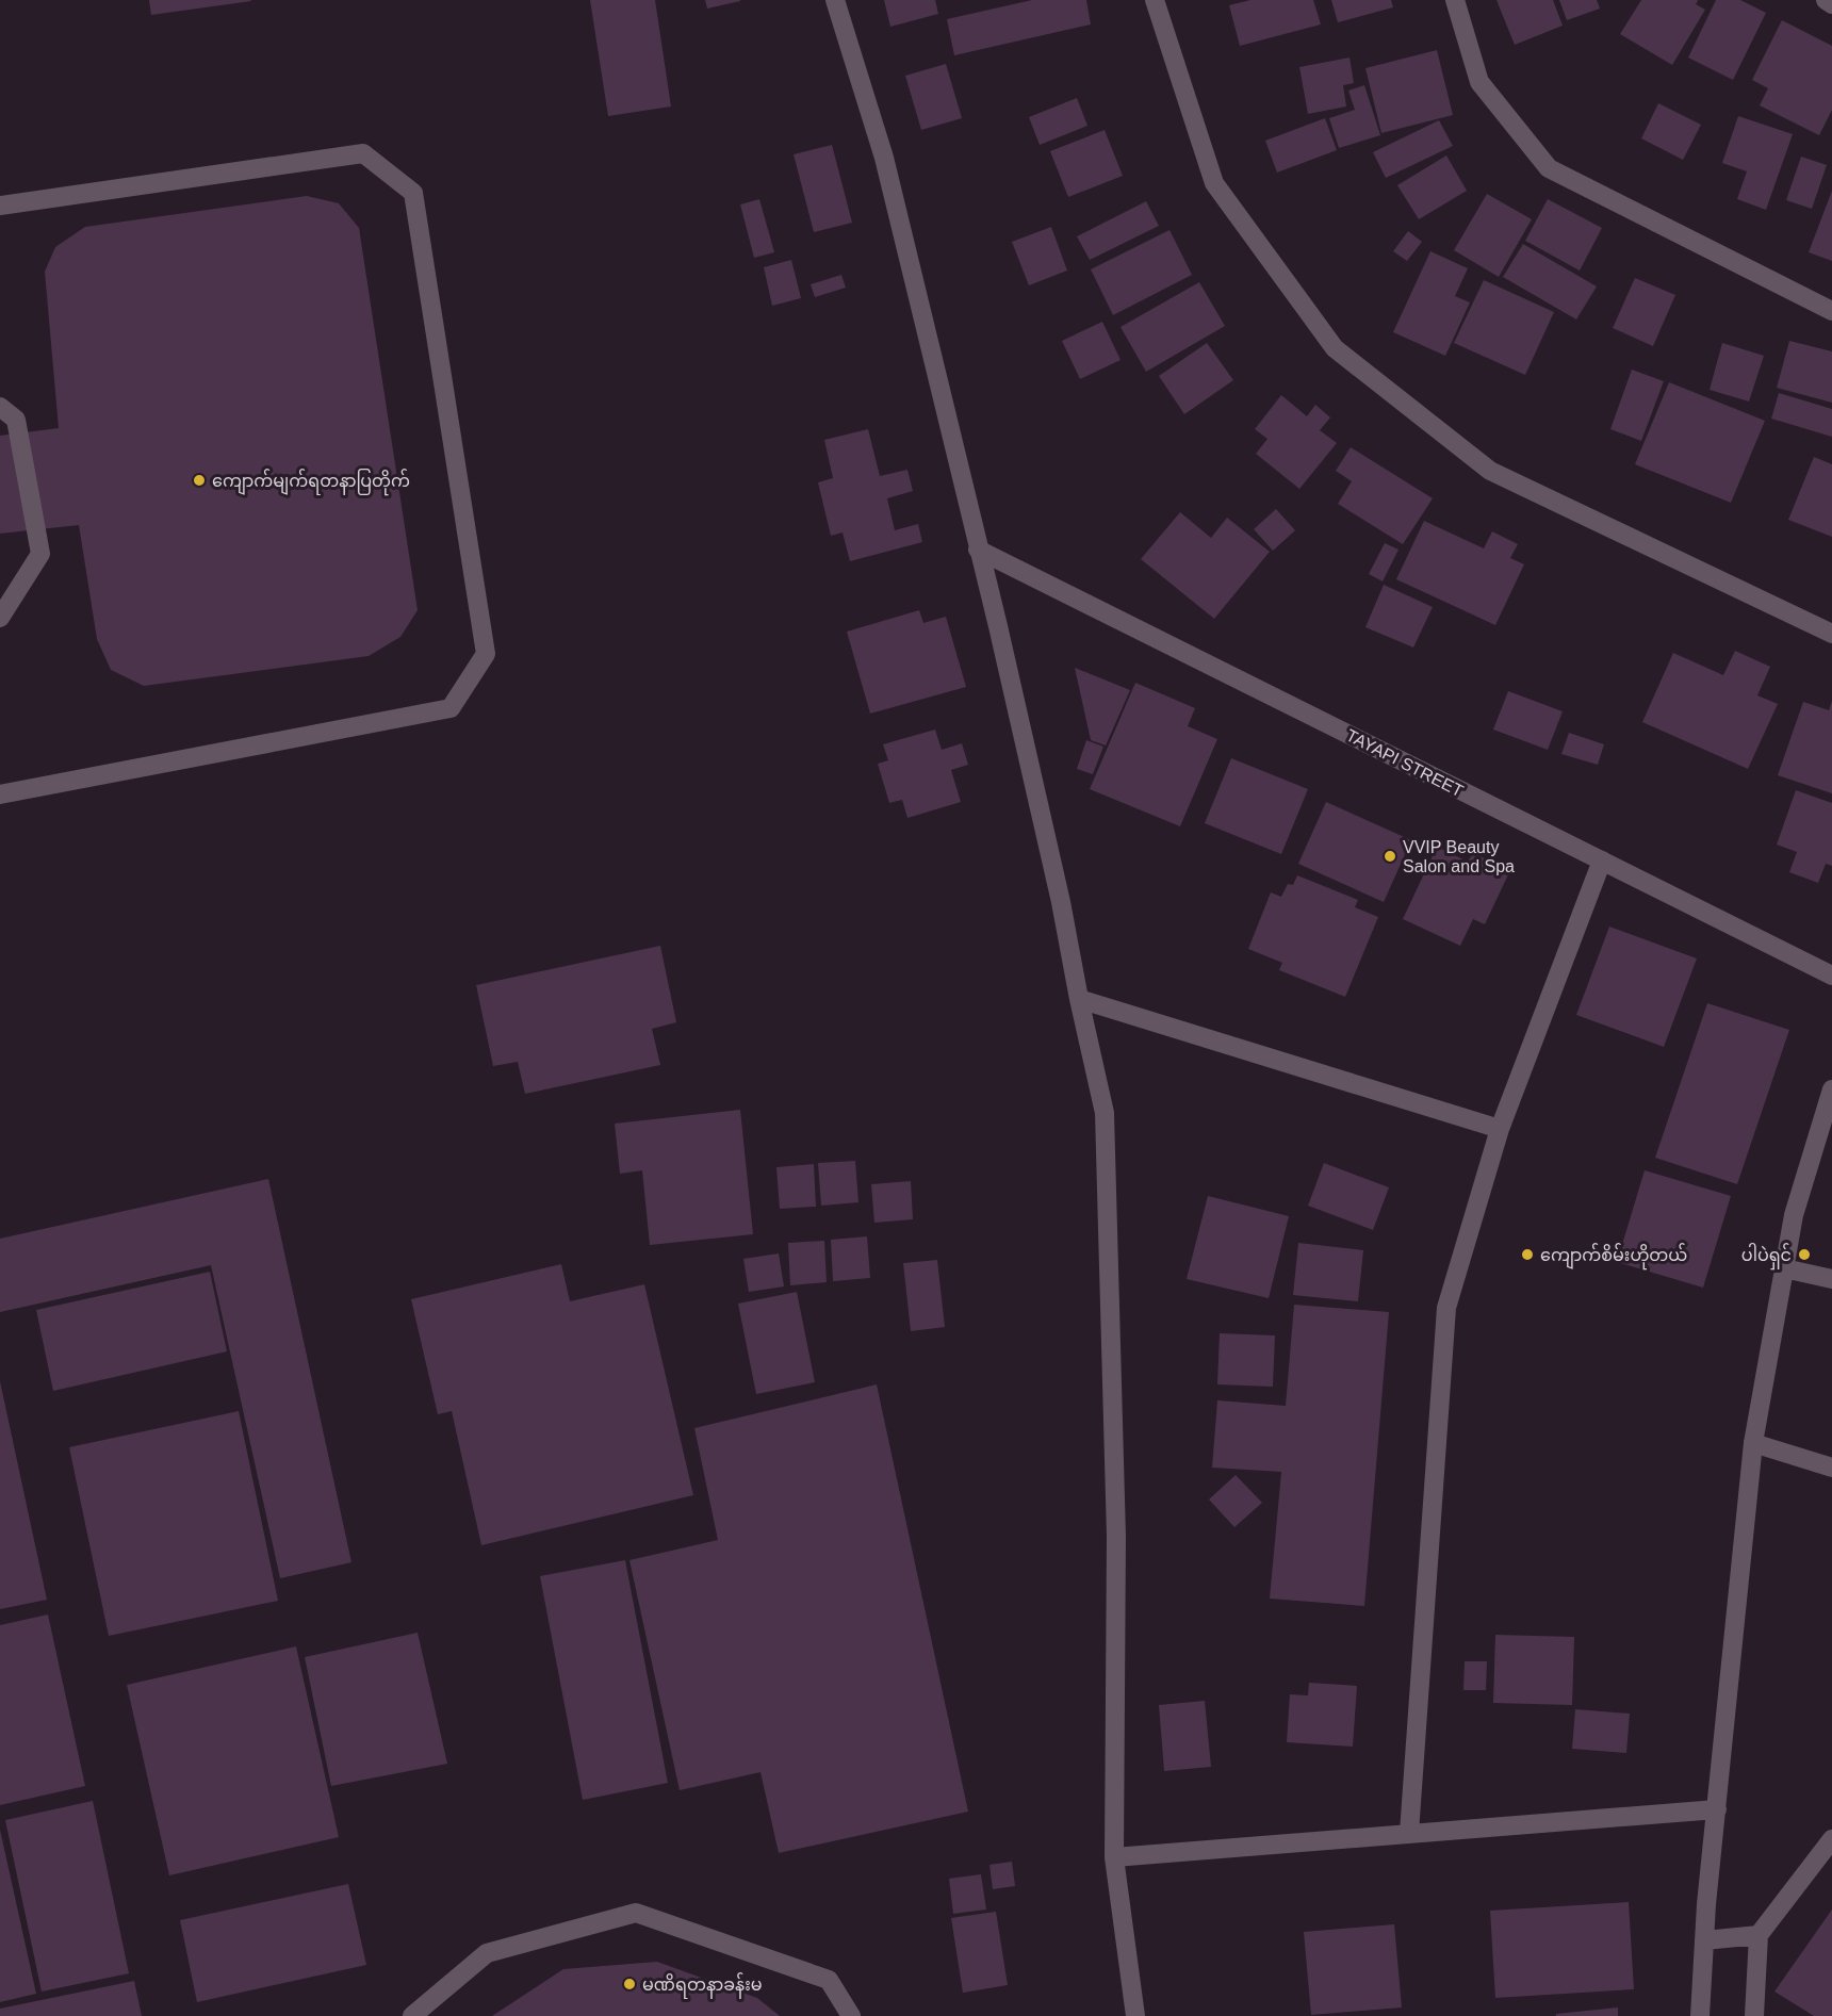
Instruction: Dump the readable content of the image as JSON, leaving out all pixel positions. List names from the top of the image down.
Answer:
{
  "streets": {
    "street": ["TAYAPI STREET"]
  },
  "places": [
    "ကျောက်မျက်ရတနာပြတိုက်",
    "VVIP Beauty Salon and Spa",
    "ကျောက်စိမ်းဟိုတယ်",
    "ပါပဲရှင်",
    "မဏိရတနာခန်းမ"
  ]
}
